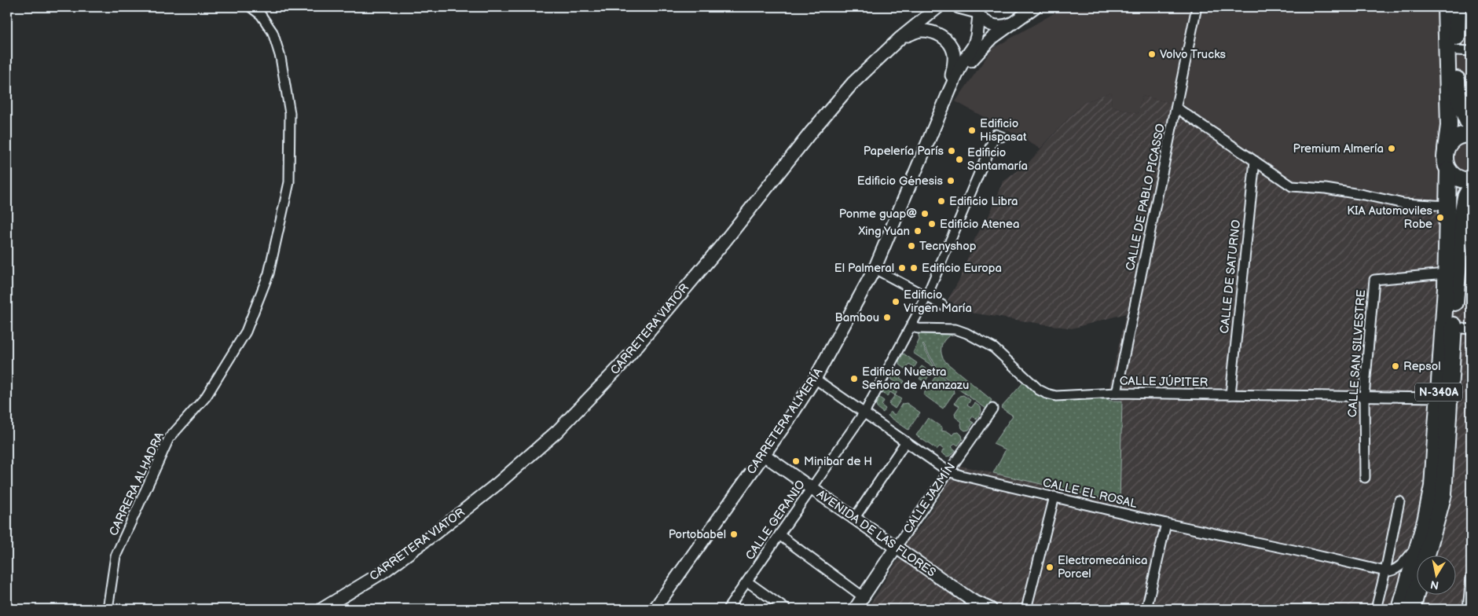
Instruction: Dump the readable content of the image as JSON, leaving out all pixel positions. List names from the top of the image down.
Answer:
{
  "streets": {
    "highway": ["N-340A"],
    "main road": [
      "CARRETERA VIATOR",
      "CARRETERA ALMERÍA",
      "CALLE JAZMÍN",
      "AVENIDA DE LAS FLORES"
    ],
    "street": [
      "CALLE DE PABLO PICASSO",
      "CALLE DE SATURNO",
      "CALLE SAN SILVESTRE",
      "CALLE JÚPITER",
      "CARRERA ALHADRA",
      "CALLE EL ROSAL",
      "CALLE GERANIO"
    ]
  },
  "crossings": [
    ["CALLE DE PABLO PICASSO", "CALLE JÚPITER"],
    ["CALLE DE SATURNO", "CALLE JÚPITER"],
    ["CALLE SAN SILVESTRE", "CALLE JÚPITER"],
    ["CALLE SAN SILVESTRE", "N-340A"],
    ["CALLE JÚPITER", "N-340A"],
    ["CALLE JÚPITER", "CALLE GERANIO"],
    ["CARRETERA ALMERÍA", "CALLE EL ROSAL"],
    ["CARRETERA ALMERÍA", "AVENIDA DE LAS FLORES"],
    ["CALLE EL ROSAL", "CALLE JAZMÍN"],
    ["CALLE EL ROSAL", "CALLE GERANIO"],
    ["CALLE JAZMÍN", "AVENIDA DE LAS FLORES"],
    ["CALLE GERANIO", "AVENIDA DE LAS FLORES"]
  ],
  "places": [
    "Volvo Trucks",
    "Edificio Hispasat",
    "Premium Almería",
    "Papelería París",
    "Edificio Santamaría",
    "Edificio Génesis",
    "Edificio Libra",
    "Ponme guap@",
    "KIA Automoviles Robe",
    "Edificio Atenea",
    "Xing Yuan",
    "Tecnyshop",
    "El Palmeral",
    "Edificio Europa",
    "Edificio Virgen María",
    "Bambou",
    "Repsol",
    "Edificio Nuestra Señora de Aranzazu",
    "Minibar de H",
    "Portobabel",
    "Electromecánica Porcel"
  ],
  "north": "bottom"
}
